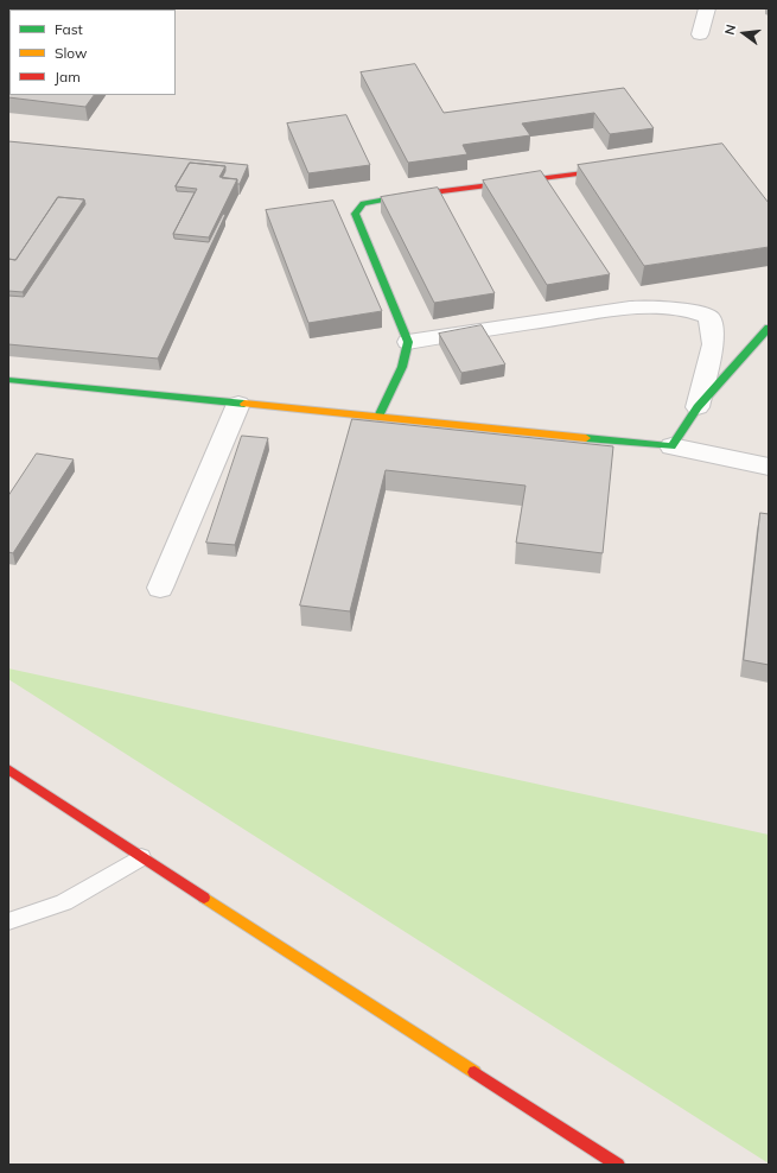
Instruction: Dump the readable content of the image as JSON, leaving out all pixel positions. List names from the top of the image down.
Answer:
{
  "legend": ["Fast", "Slow", "Jam"],
  "north": "left"
}
